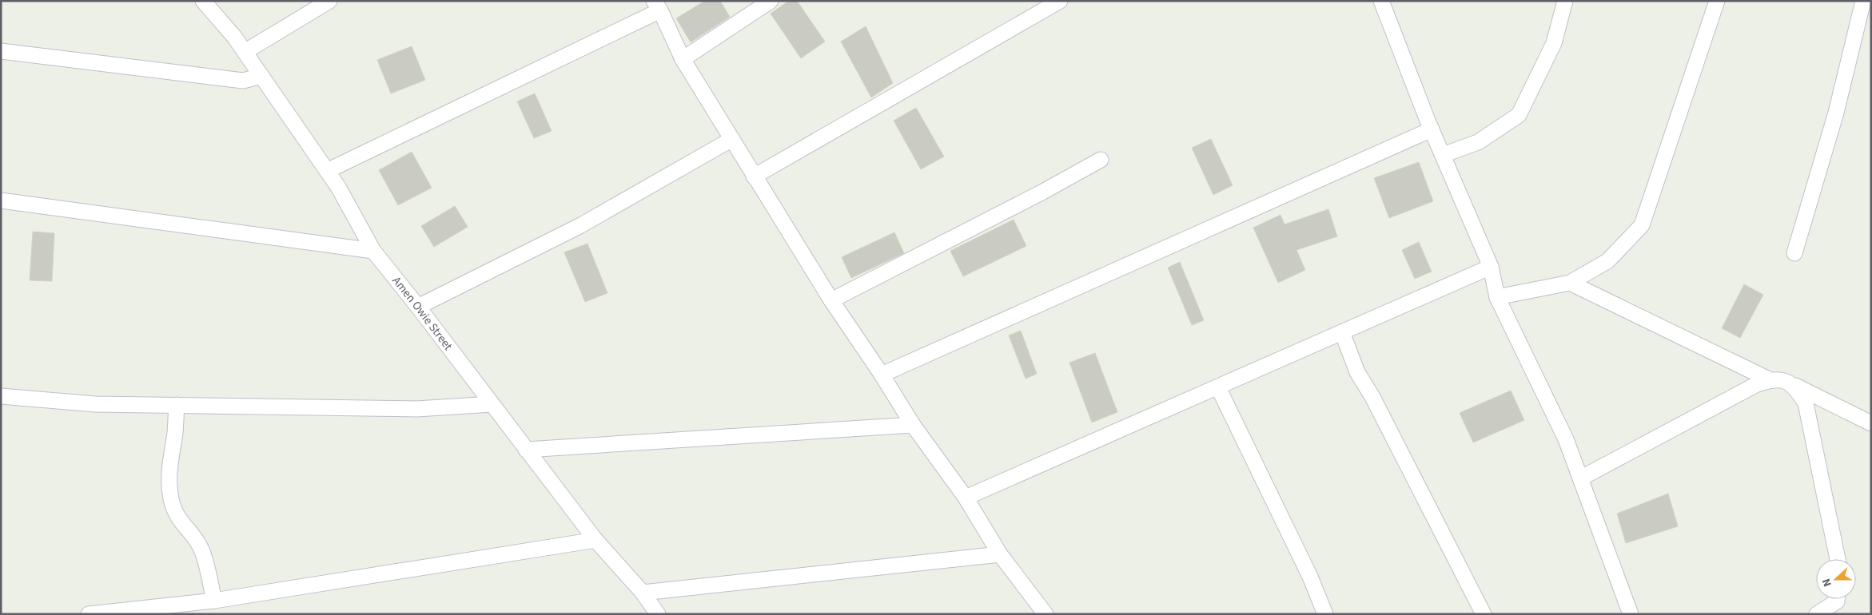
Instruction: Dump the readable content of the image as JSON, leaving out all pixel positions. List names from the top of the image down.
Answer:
{
  "streets": {
    "street": ["Amen Owie Street"]
  },
  "north": "left"
}
